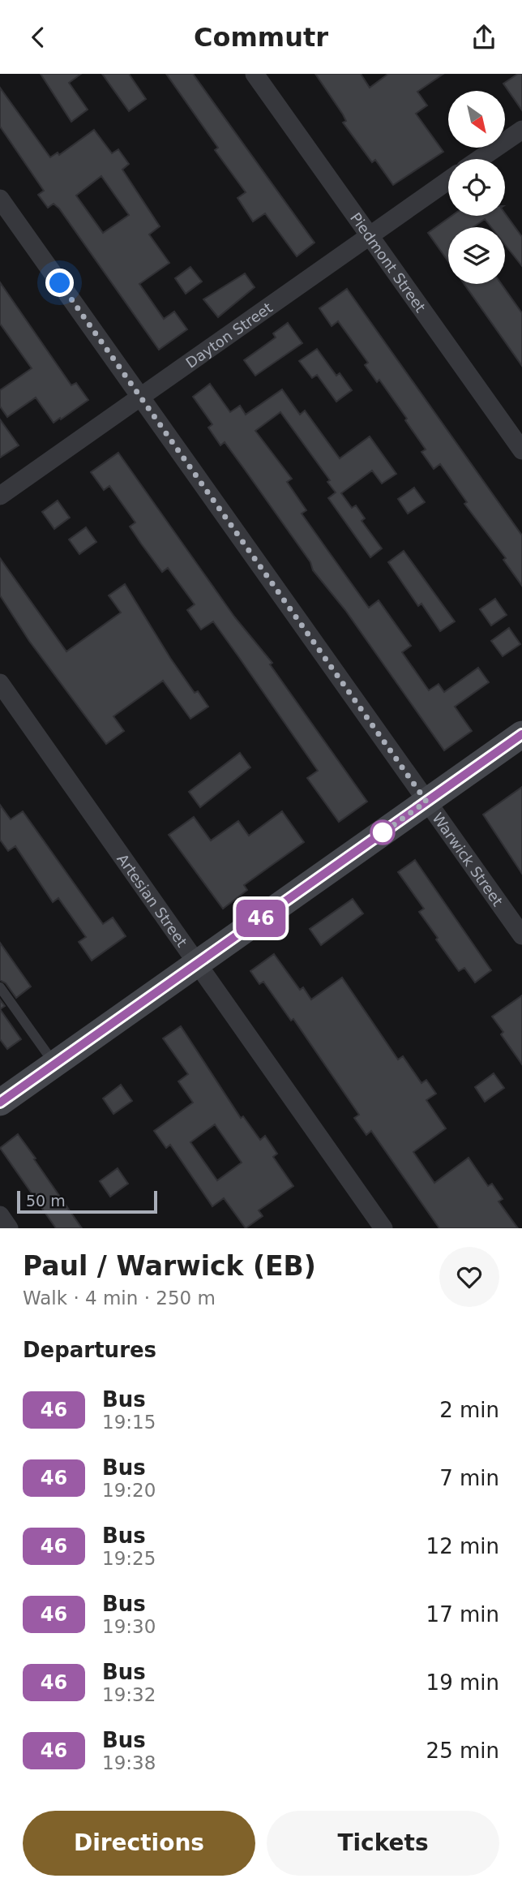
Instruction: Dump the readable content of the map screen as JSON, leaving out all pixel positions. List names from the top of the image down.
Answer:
{
  "streets": {
    "street": [
      "Piedmont Street",
      "Dayton Street",
      "Warwick Street",
      "Artesian Street"
    ]
  },
  "crossings": [
    ["Piedmont Street", "Dayton Street"],
    ["Dayton Street", "Warwick Street"]
  ],
  "lines": ["bus line 46"],
  "scale_bar": "50 m",
  "north": "bottom right",
  "page": {
    "header": "Commutr",
    "on_map": "46",
    "scale": "50 m",
    "heading": [
      ["Paul / Warwick (EB)", "Walk · 4 min · 250 m"],
      "Departures"
    ],
    "list": [
      {
        "mark": "46",
        "name": "Bus",
        "note": "19:15",
        "value": "2 min"
      },
      {
        "mark": "46",
        "name": "Bus",
        "note": "19:20",
        "value": "7 min"
      },
      {
        "mark": "46",
        "name": "Bus",
        "note": "19:25",
        "value": "12 min"
      },
      {
        "mark": "46",
        "name": "Bus",
        "note": "19:30",
        "value": "17 min"
      },
      {
        "mark": "46",
        "name": "Bus",
        "note": "19:32",
        "value": "19 min"
      },
      {
        "mark": "46",
        "name": "Bus",
        "note": "19:38",
        "value": "25 min"
      }
    ],
    "buttons": ["Directions", "Tickets"]
  }
}
